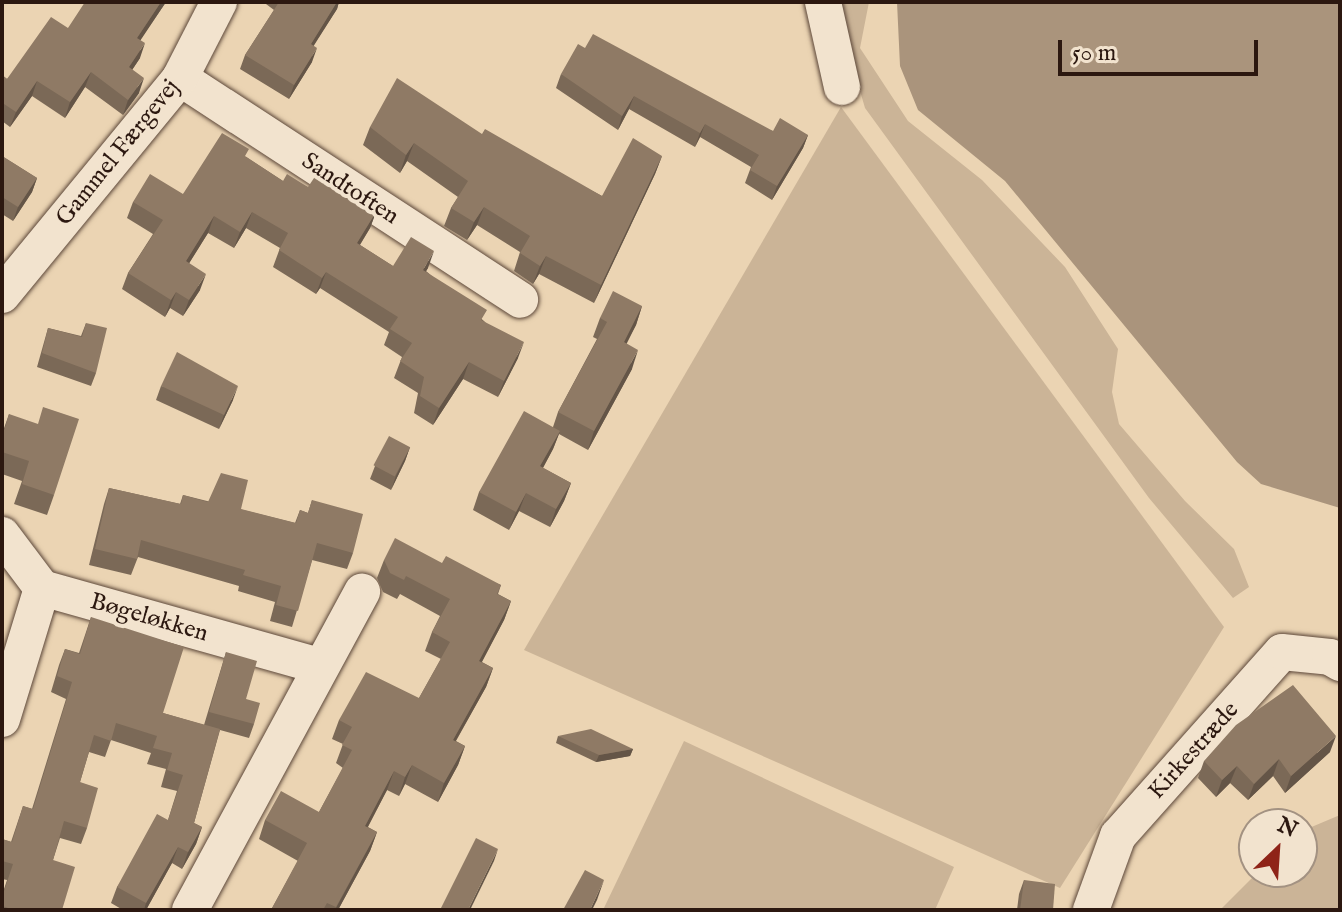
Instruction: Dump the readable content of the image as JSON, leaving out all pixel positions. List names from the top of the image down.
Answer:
{
  "streets": {
    "street": [
      "Gammel Færgevej",
      "Sandtoften",
      "Bøgeløkken",
      "Kirkestræde"
    ]
  },
  "crossings": [
    ["Gammel Færgevej", "Sandtoften"]
  ],
  "scale_bar": "50 m",
  "north": "top right"
}
